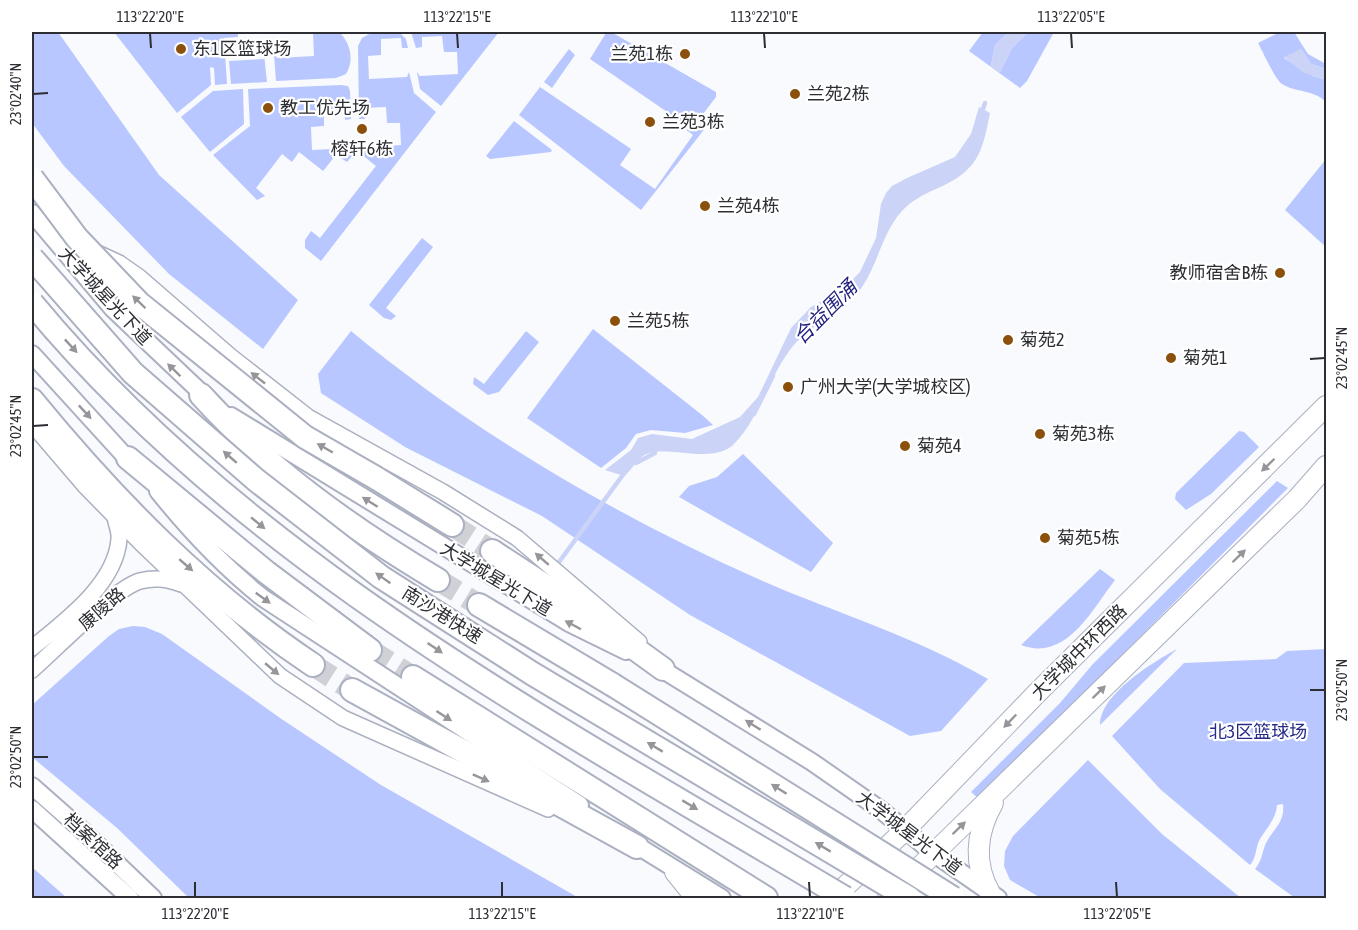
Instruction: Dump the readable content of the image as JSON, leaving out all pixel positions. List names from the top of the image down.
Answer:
{
  "streets": {
    "highway": ["南沙港快速"],
    "main road": ["大学城星光下道", "大学城中环西路", "档案馆路"],
    "street": ["康陵路"]
  },
  "crossings": [
    ["大学城星光下道", "大学城中环西路"]
  ],
  "water": ["合益围涌"],
  "parks": ["北3区篮球场"],
  "places": [
    "东1区篮球场",
    "兰苑1栋",
    "兰苑2栋",
    "教工优先场",
    "兰苑3栋",
    "榕轩6栋",
    "兰苑4栋",
    "教师宿舍B栋",
    "兰苑5栋",
    "菊苑2",
    "菊苑1",
    "广州大学(大学城校区)",
    "菊苑3栋",
    "菊苑4",
    "菊苑5栋"
  ],
  "coordinates": [
    "113°22'20\"E",
    "113°22'15\"E",
    "113°22'10\"E",
    "113°22'05\"E",
    "23°02'40\"N",
    "23°02'45\"N",
    "23°02'50\"N"
  ]
}
